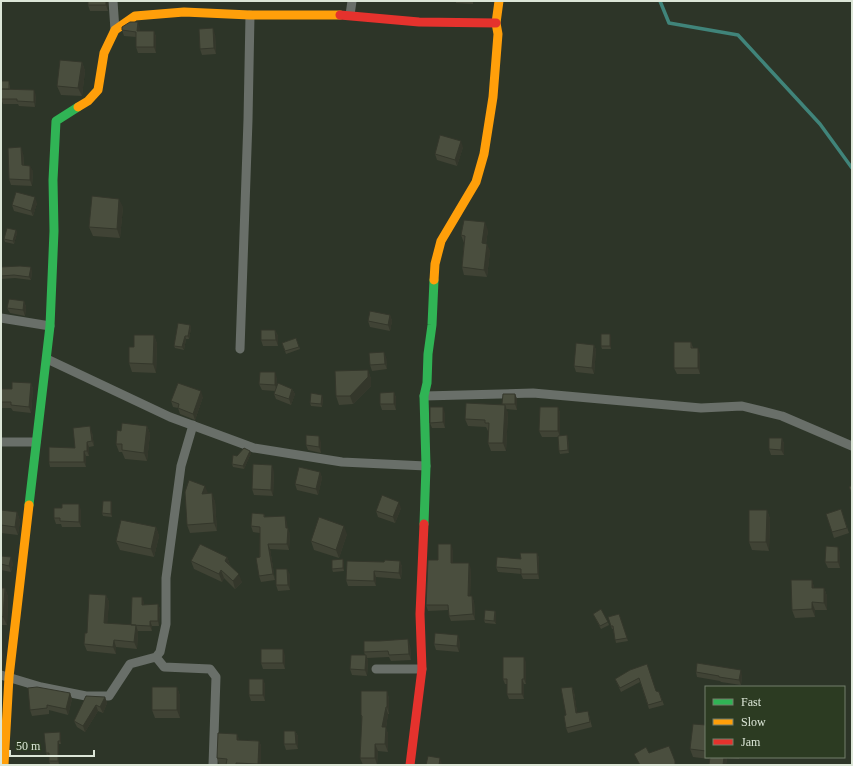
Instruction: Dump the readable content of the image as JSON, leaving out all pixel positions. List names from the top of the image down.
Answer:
{
  "legend": ["Fast", "Slow", "Jam"],
  "scale_bar": "50 m"
}
